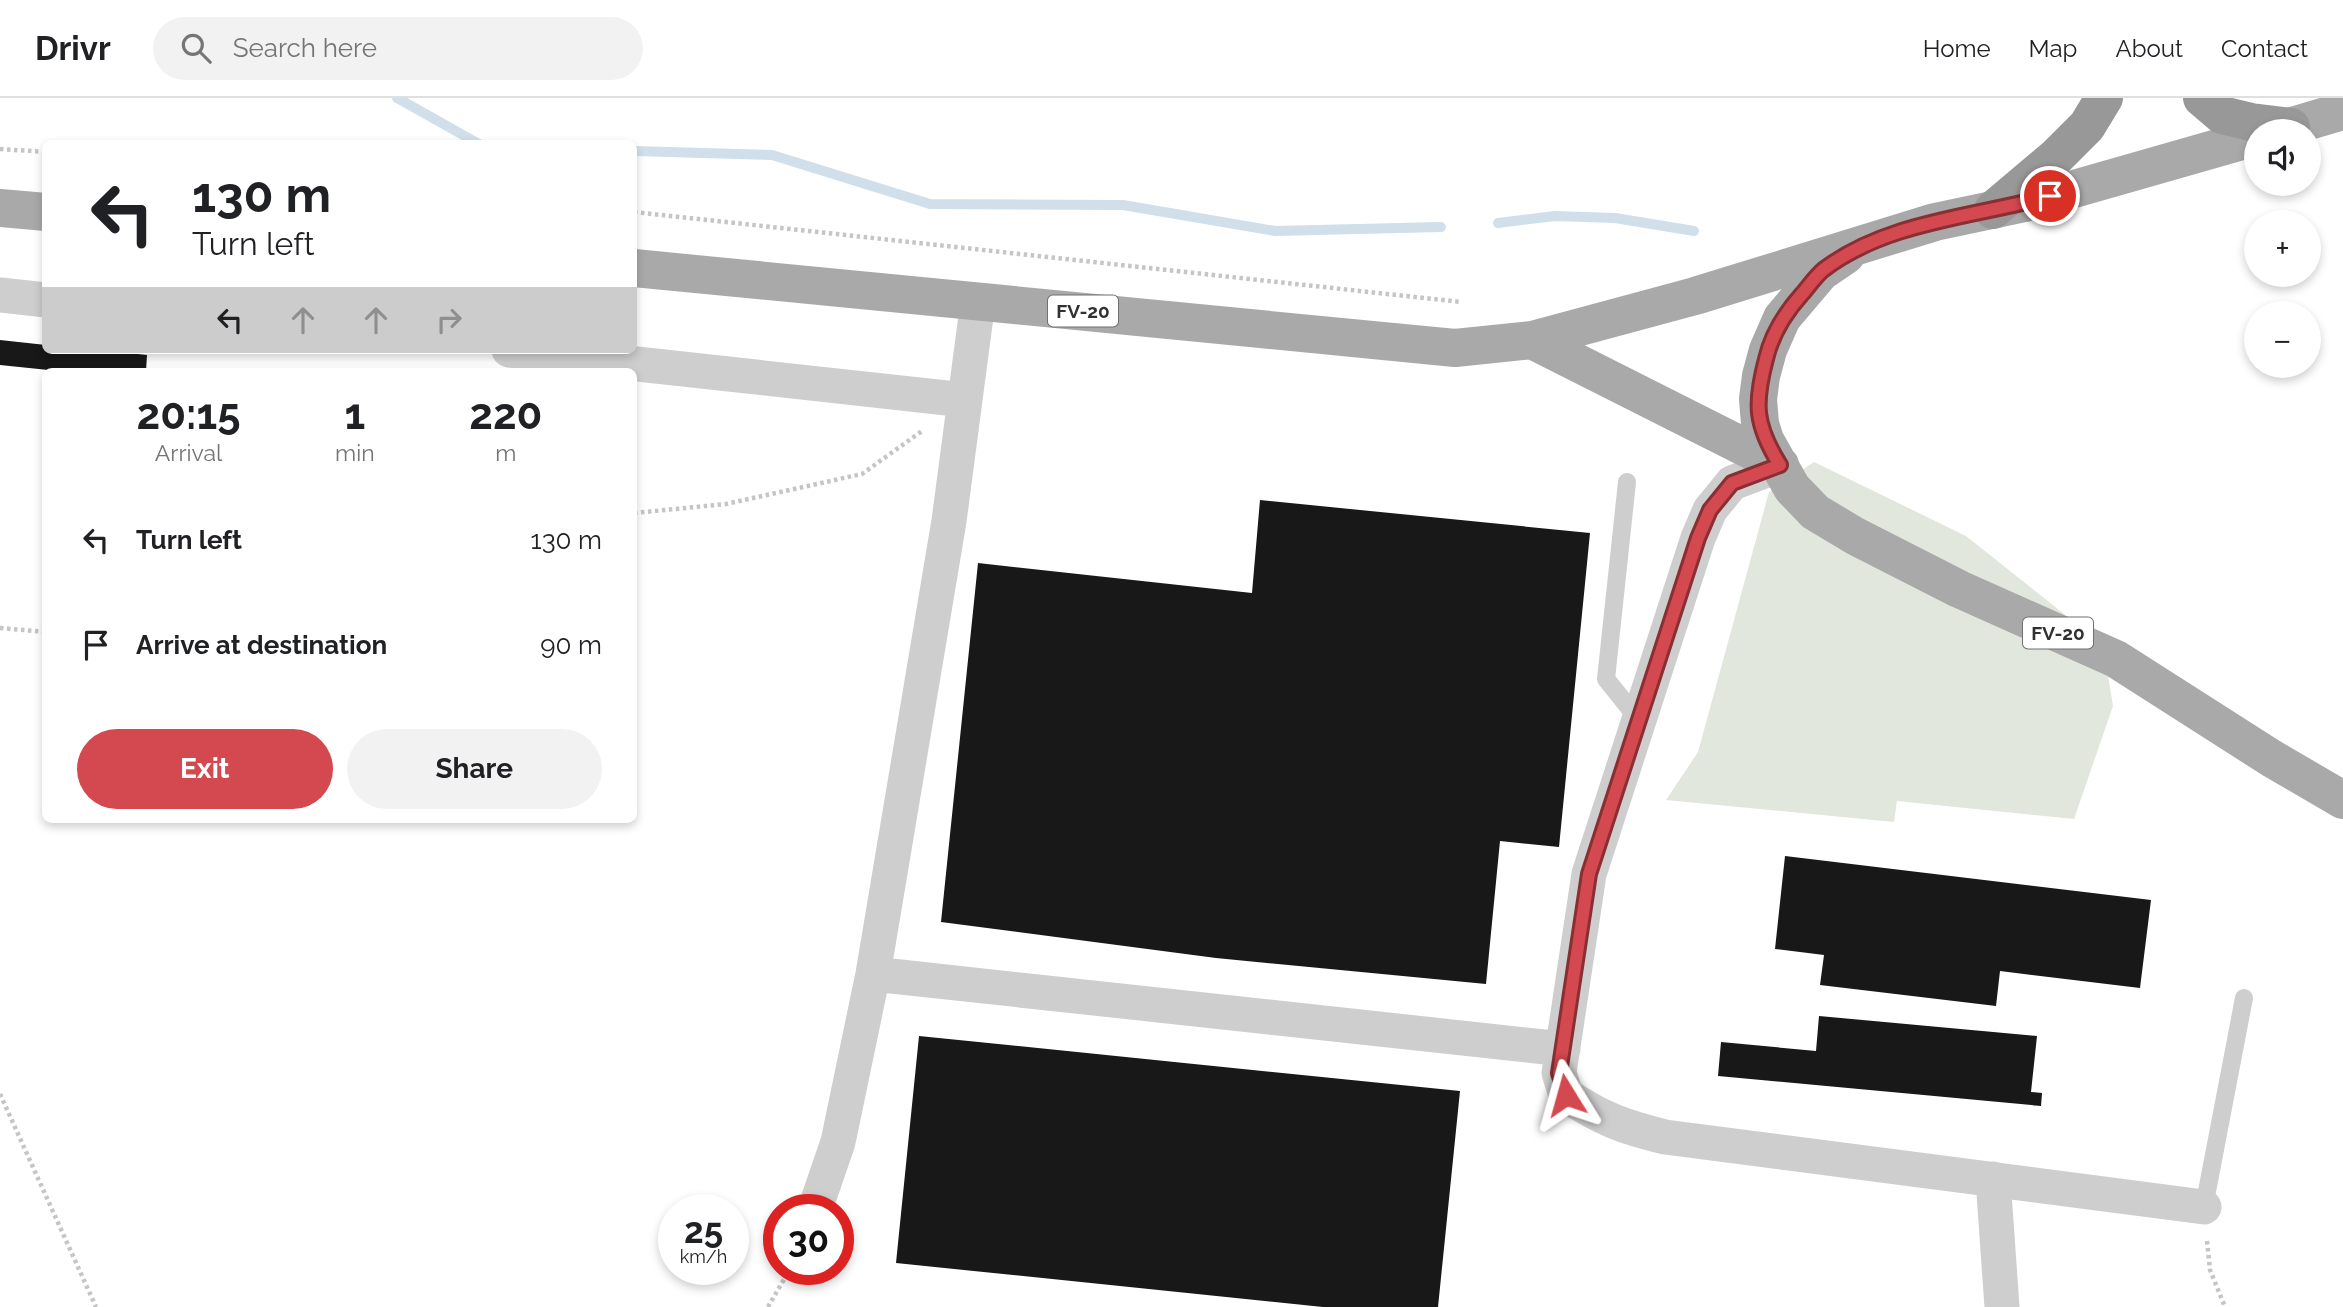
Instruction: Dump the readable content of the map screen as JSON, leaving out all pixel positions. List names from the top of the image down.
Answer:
{
  "streets": {
    "main road": ["FV-20"]
  },
  "page": {
    "header": "Drivr",
    "search": "Search here",
    "nav": [
      "Home",
      "Map",
      "About",
      "Contact"
    ],
    "map_buttons": ["+", "−"],
    "turn": ["130 m", "Turn left"],
    "eta": [
      "20:15",
      "Arrival",
      "1",
      "min",
      "220",
      "m"
    ],
    "list": [
      {
        "name": "Turn left",
        "value": "130 m"
      },
      {
        "name": "Arrive at destination",
        "value": "90 m"
      }
    ],
    "buttons": ["Exit", "Share"],
    "speed": "25 km/h",
    "limit": "30"
  }
}
